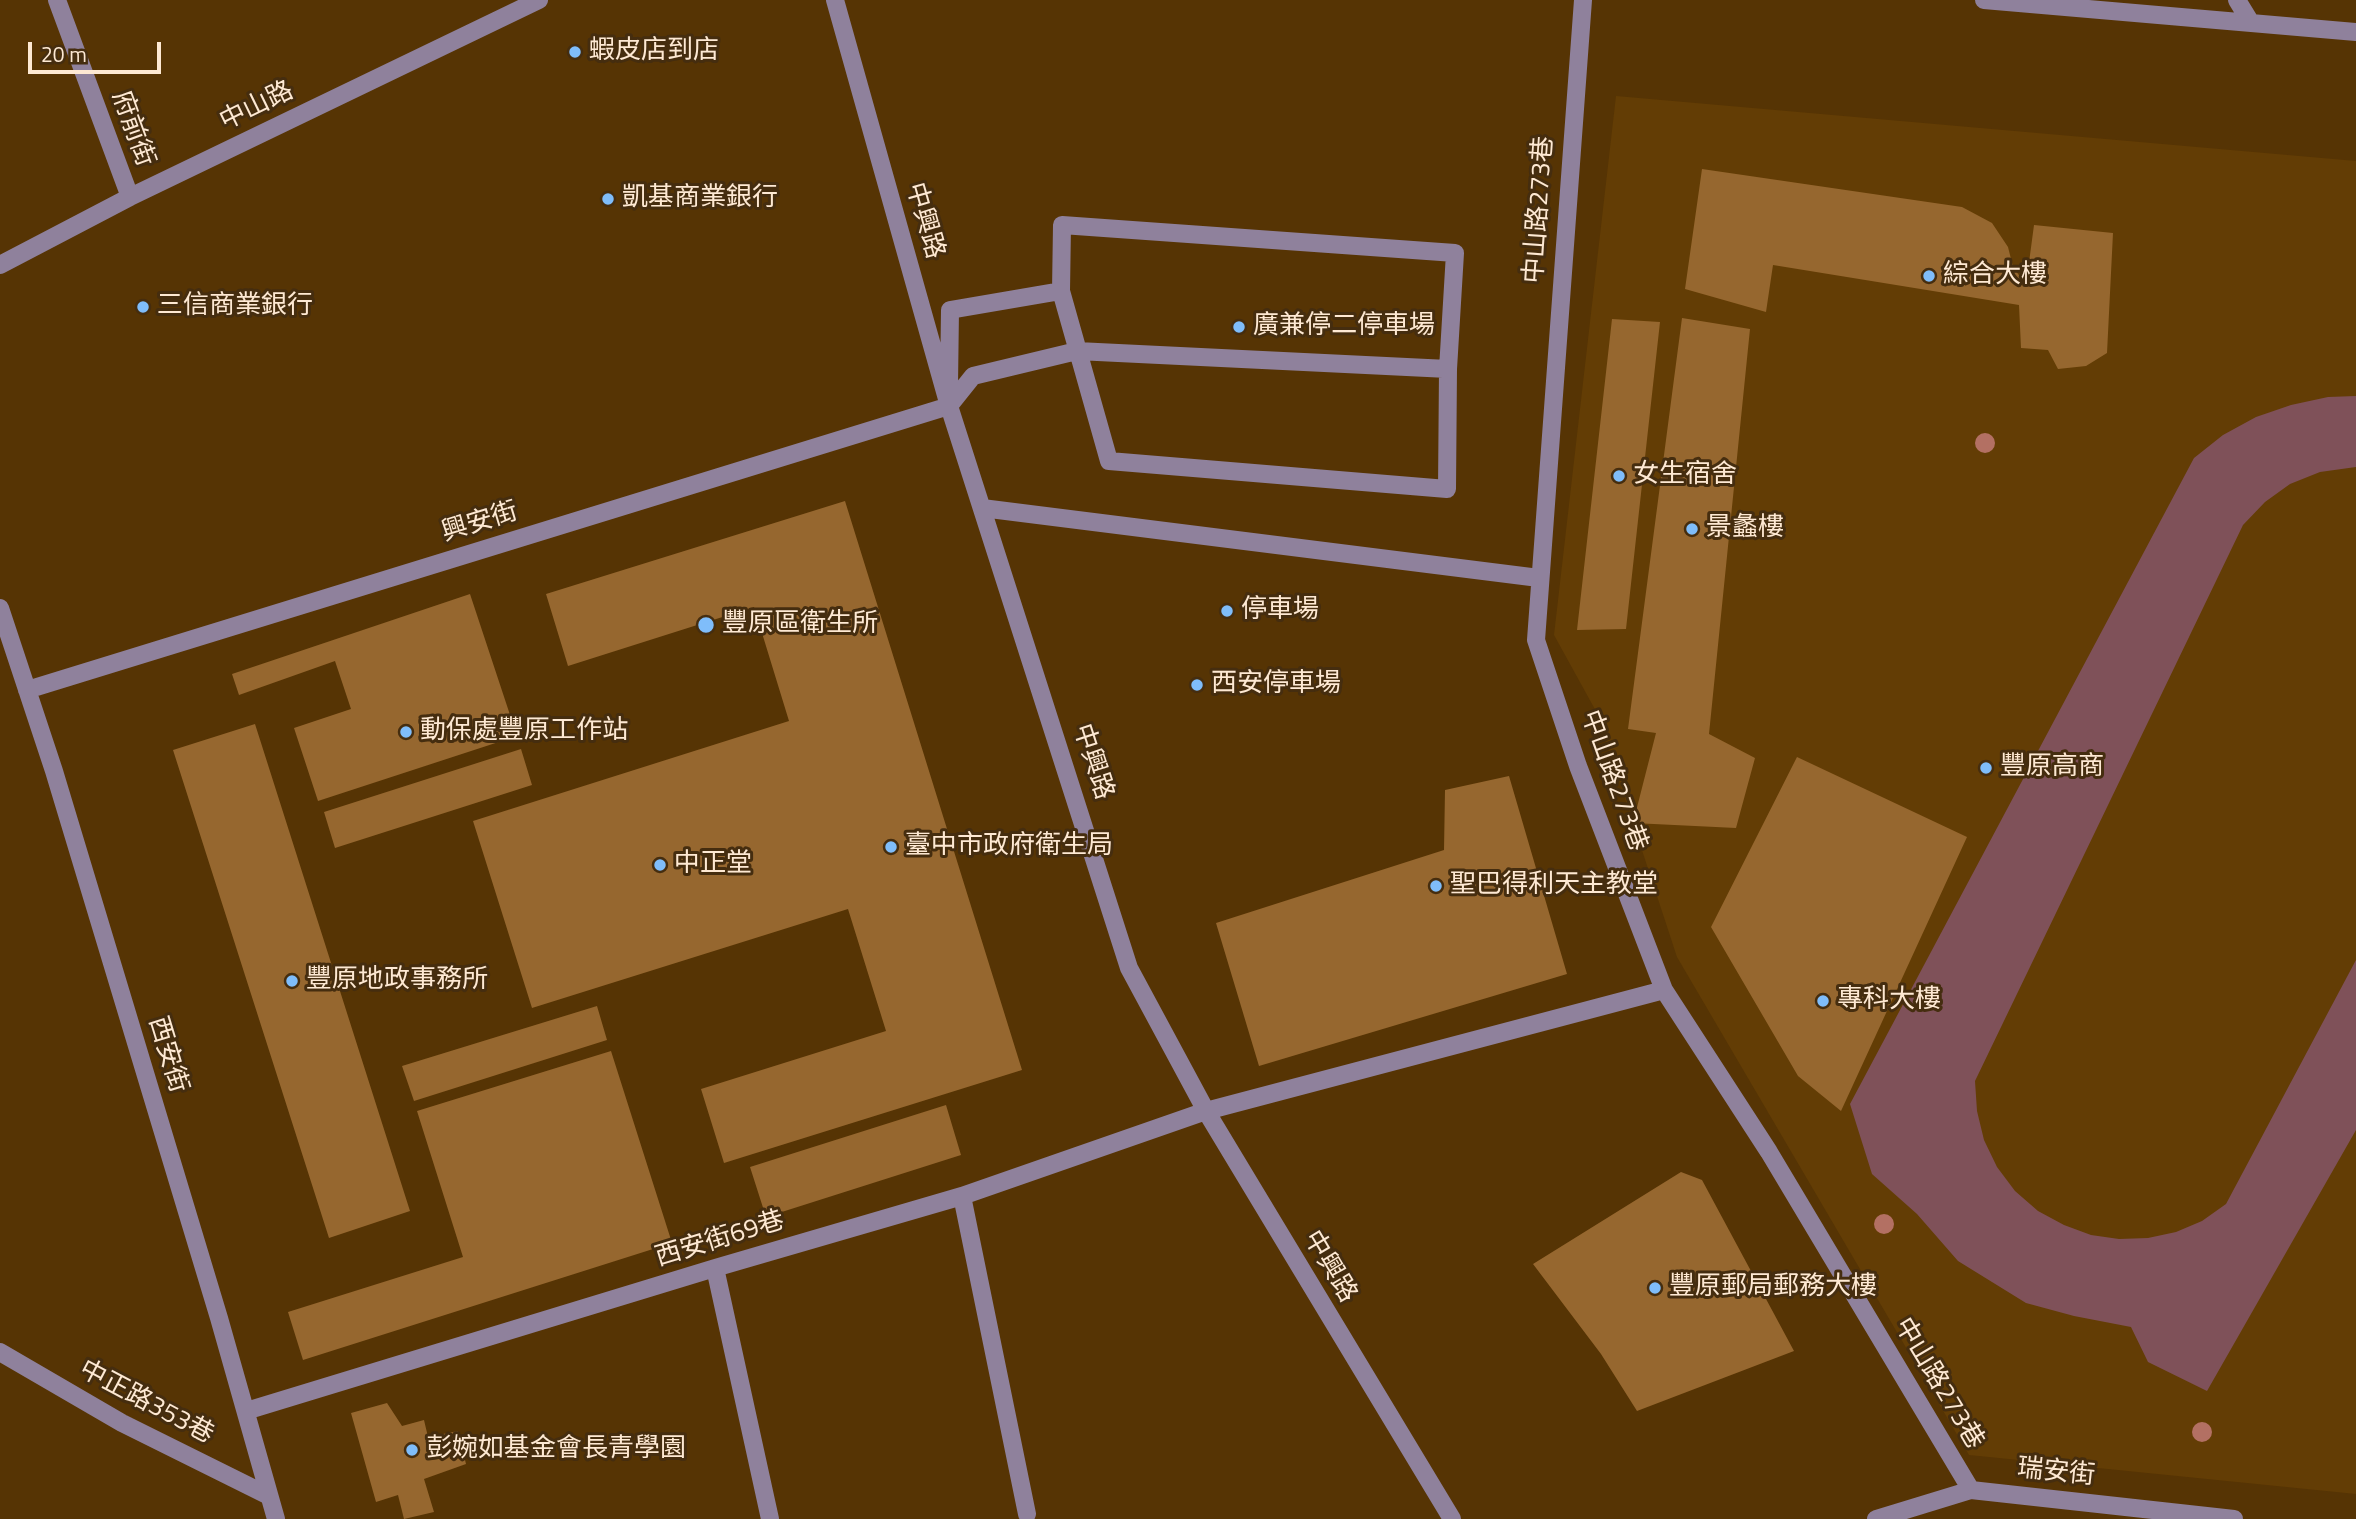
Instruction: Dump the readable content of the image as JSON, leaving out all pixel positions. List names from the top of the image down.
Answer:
{
  "streets": {
    "street": [
      "中山路",
      "府前街",
      "中山路273巷",
      "中興路",
      "興安街",
      "西安街",
      "西安街69巷",
      "中正路353巷",
      "瑞安街"
    ]
  },
  "crossings": [
    ["中山路", "府前街"],
    ["中山路273巷", "西安街69巷"],
    ["中山路273巷", "瑞安街"],
    ["中興路", "興安街"],
    ["中興路", "西安街69巷"],
    ["興安街", "西安街"],
    ["西安街", "西安街69巷"],
    ["西安街", "中正路353巷"]
  ],
  "places": [
    "蝦皮店到店",
    "凱基商業銀行",
    "綜合大樓",
    "三信商業銀行",
    "廣兼停二停車場",
    "女生宿舍",
    "景蠡樓",
    "停車場",
    "豐原區衛生所",
    "西安停車場",
    "動保處豐原工作站",
    "豐原高商",
    "臺中市政府衛生局",
    "中正堂",
    "聖巴得利天主教堂",
    "豐原地政事務所",
    "專科大樓",
    "豐原郵局郵務大樓",
    "彭婉如基金會長青學園"
  ],
  "scale_bar": "20 m"
}
